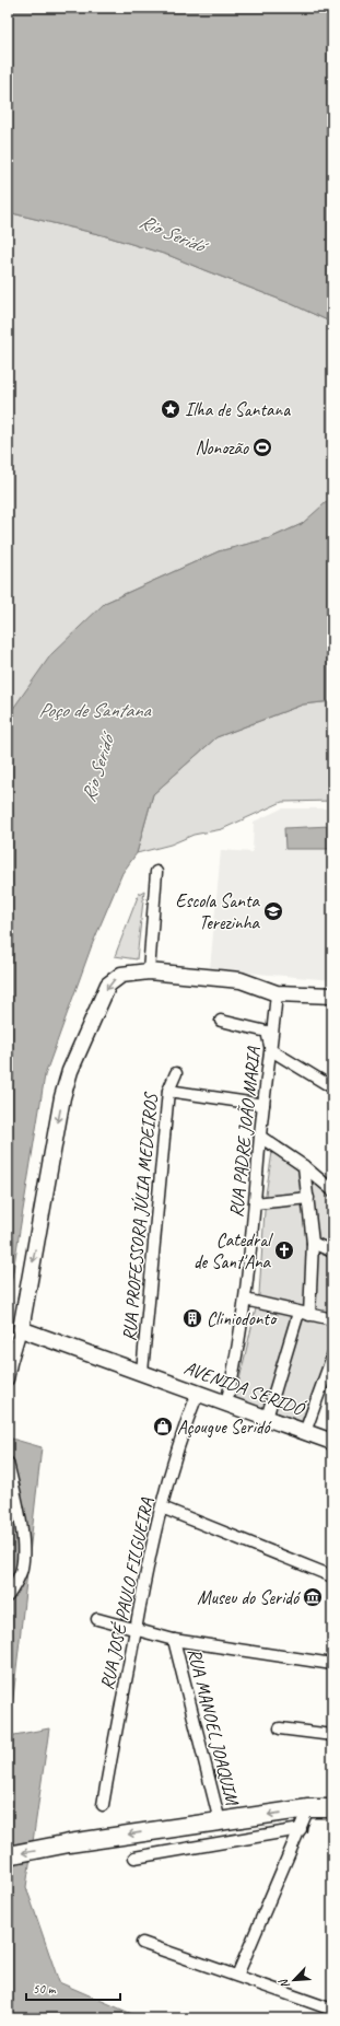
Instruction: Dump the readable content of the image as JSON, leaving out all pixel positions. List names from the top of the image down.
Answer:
{
  "streets": {
    "main road": ["AVENIDA SERIDÓ"],
    "street": [
      "RUA PADRE JOÃO MARIA",
      "RUA PROFESSORA JÚLIA MEDEIROS",
      "RUA JOSÉ PAULO FILGUEIRA",
      "RUA MANOEL JOAQUIM"
    ]
  },
  "crossings": [
    ["RUA PADRE JOÃO MARIA", "AVENIDA SERIDÓ"],
    ["RUA PROFESSORA JÚLIA MEDEIROS", "AVENIDA SERIDÓ"],
    ["AVENIDA SERIDÓ", "RUA JOSÉ PAULO FILGUEIRA"]
  ],
  "water": ["Rio Seridó", "Poço de Santana"],
  "places": {
    "place": ["Ilha de Santana"],
    "sports": ["Nonozão"],
    "school or university": ["Escola Santa Terezinha"],
    "church": ["Catedral de Sant'Ana"],
    "building": ["Cliniodonto"],
    "shop": ["Açougue Seridó"],
    "museum": ["Museu do Seridó"]
  },
  "scale_bar": "50 m",
  "north": "bottom left"
}
